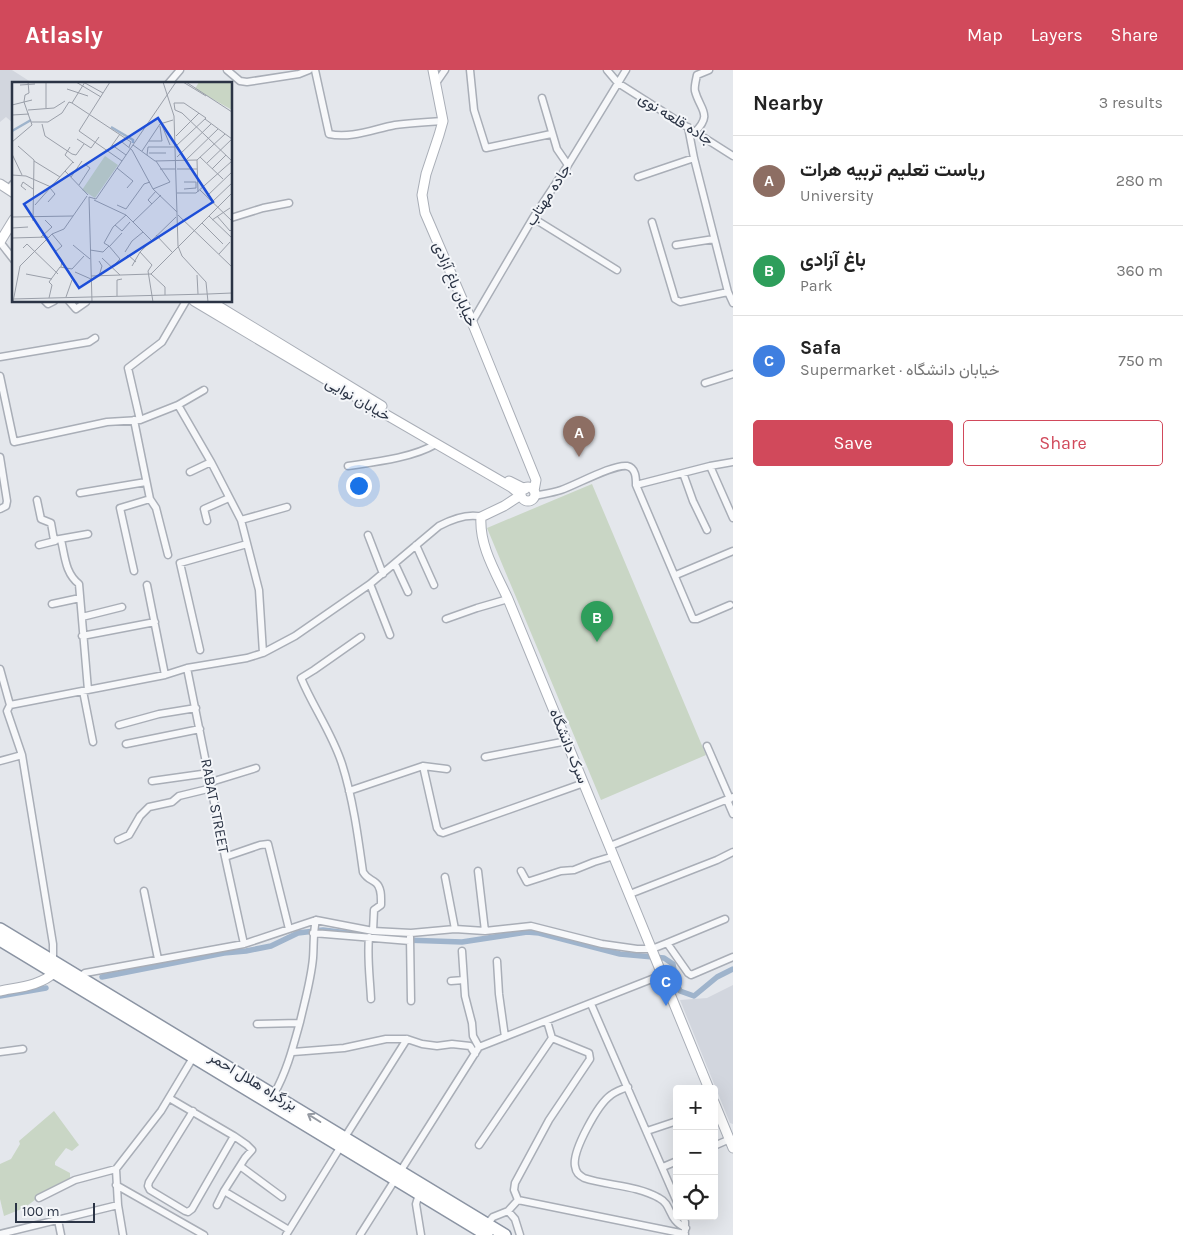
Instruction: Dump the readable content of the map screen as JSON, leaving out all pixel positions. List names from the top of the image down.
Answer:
{
  "streets": {
    "highway": ["بزرگراه هلال احمر"],
    "street": [
      "جاده قلعه نوی",
      "جاده مهتاب",
      "خیابان باغ آزادی",
      "خیابان نوایی",
      "سرک دانشگاه",
      "RABAT STREET"
    ]
  },
  "crossings": [
    ["جاده قلعه نوی", "جاده مهتاب"],
    ["جاده مهتاب", "خیابان باغ آزادی"],
    ["خیابان باغ آزادی", "خیابان نوایی"]
  ],
  "scale_bar": "100 m",
  "page": {
    "header": "Atlasly",
    "nav": ["Map", "Layers", "Share"],
    "heading": ["Nearby", "3 results"],
    "list": [
      {
        "mark": "A",
        "name": "ریاست تعلیم تربیه هرات",
        "note": "University",
        "value": "280 m"
      },
      {
        "mark": "B",
        "name": "باغ آزادی",
        "note": "Park",
        "value": "360 m"
      },
      {
        "mark": "C",
        "name": "Safa",
        "note": "Supermarket · خیابان دانشگاه",
        "value": "750 m"
      }
    ],
    "buttons": ["Save", "Share"],
    "pins": ["A", "B", "C"],
    "map_buttons": ["+", "−"],
    "scale": "100 m"
  }
}
